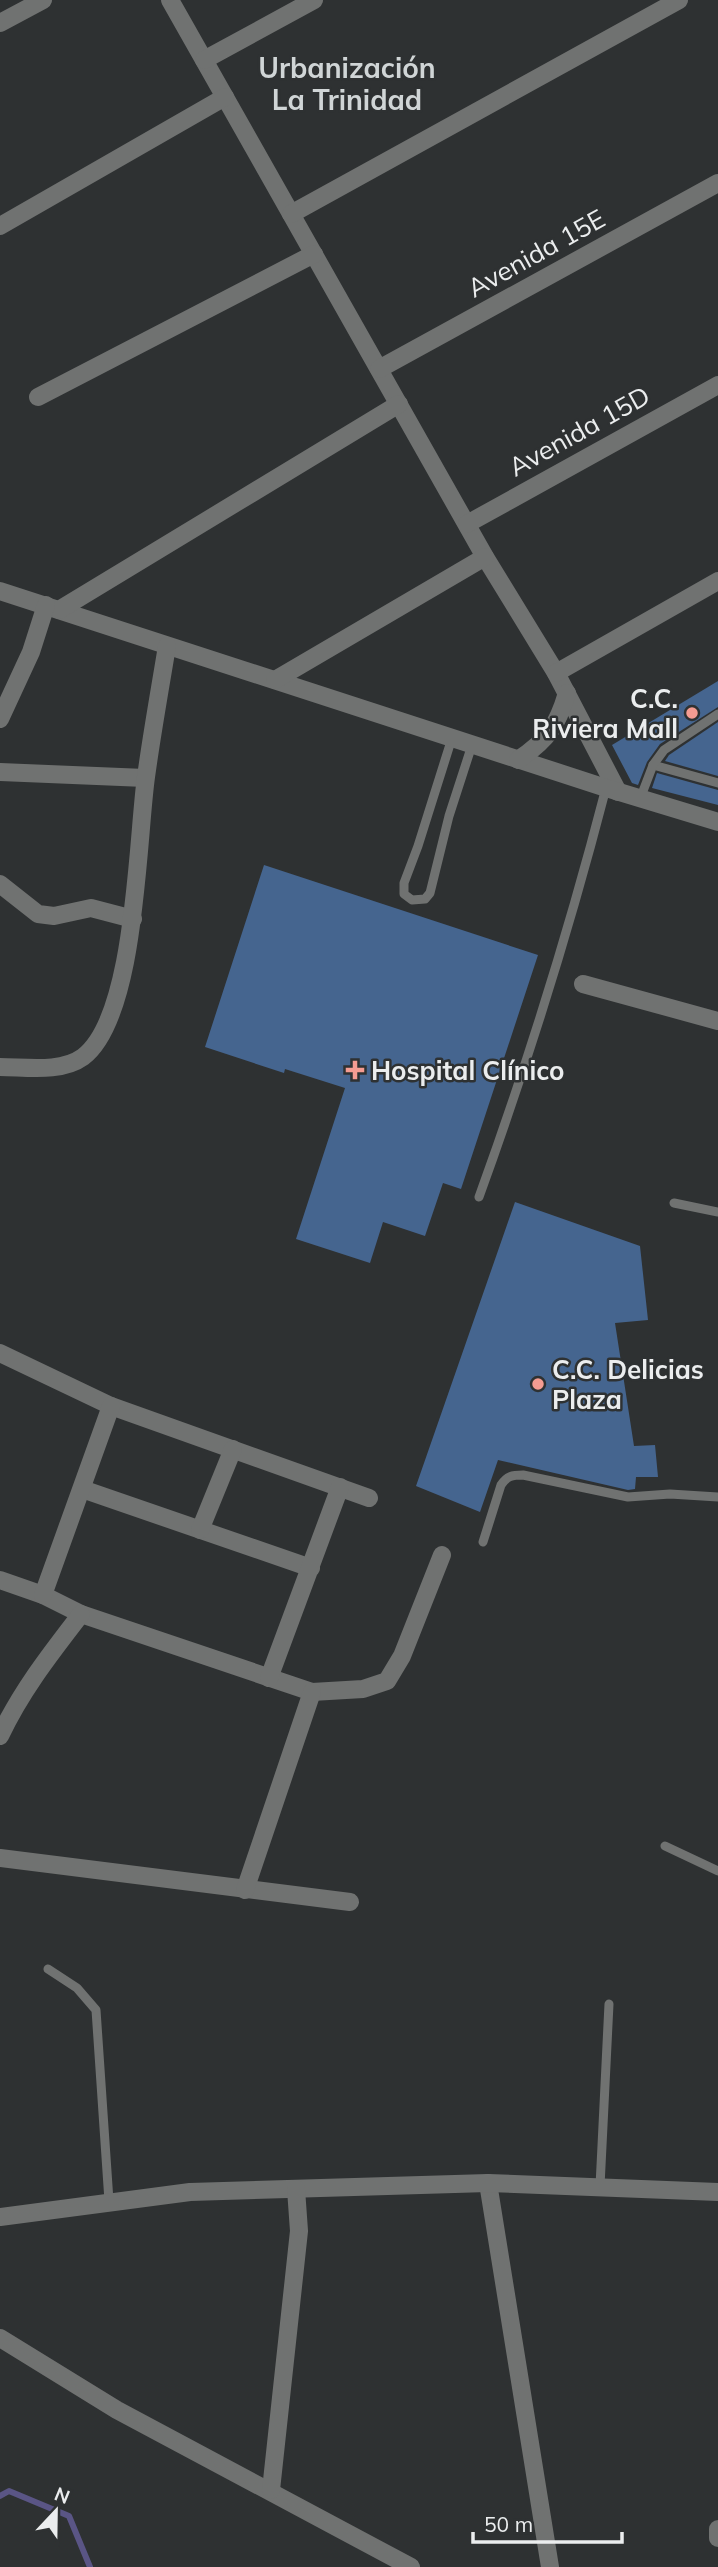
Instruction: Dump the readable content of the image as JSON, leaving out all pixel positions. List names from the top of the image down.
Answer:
{
  "streets": {
    "street": ["Avenida 15E", "Avenida 15D"]
  },
  "districts": ["Urbanización La Trinidad"],
  "places": {
    "other": ["C.C. Riviera Mall", "C.C. Delicias Plaza"],
    "health": ["Hospital Clínico"]
  },
  "scale_bar": "50 m",
  "north": "top"
}
